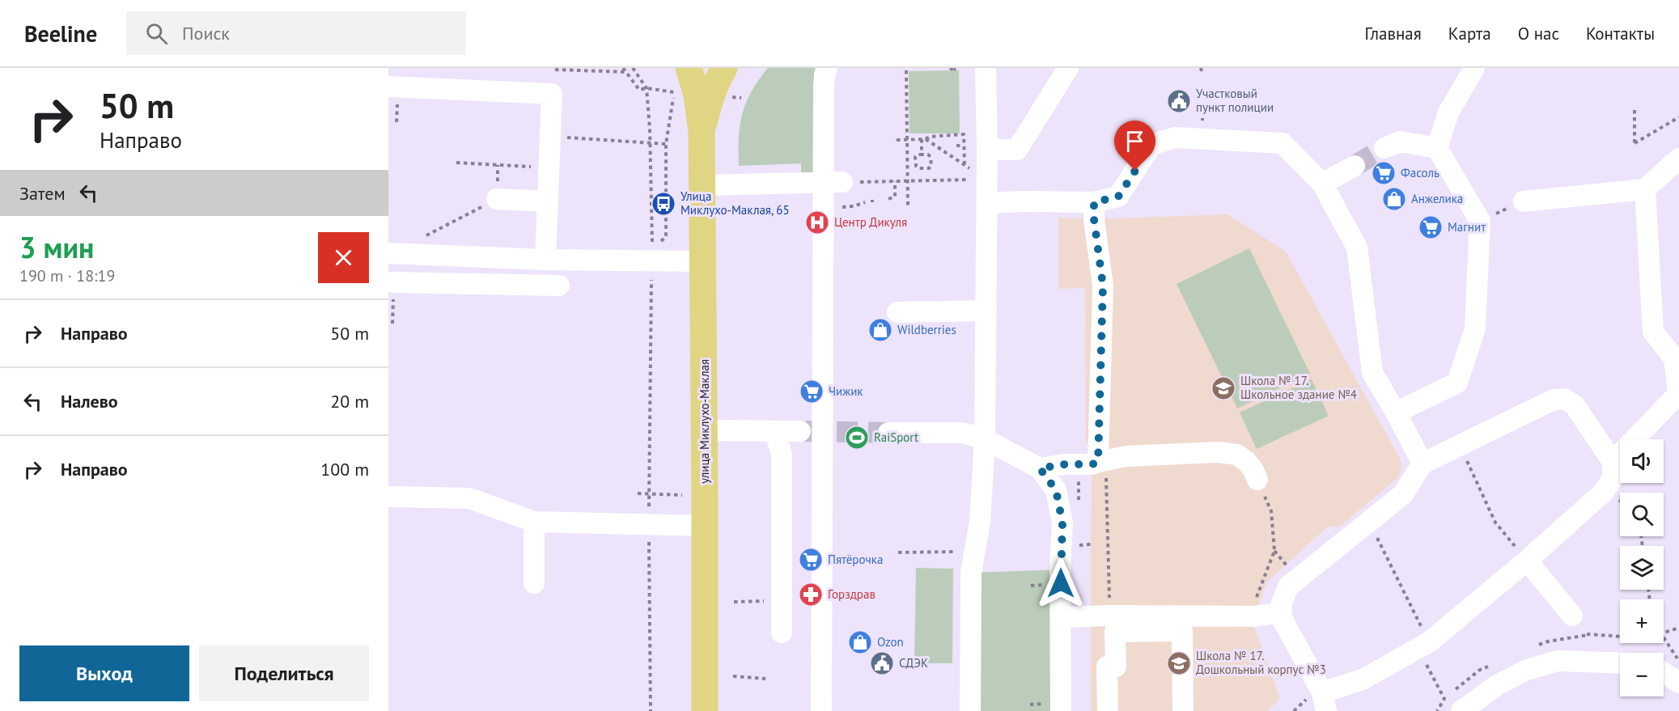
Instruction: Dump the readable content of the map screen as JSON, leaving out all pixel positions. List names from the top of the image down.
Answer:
{
  "streets": {
    "main road": ["улица Миклухо-Маклая"]
  },
  "places": {
    "public building": ["Участковый пункт полиции", "СДЭК"],
    "supermarket": [
      "Фасоль",
      "Магнит",
      "Чижик",
      "Пятёрочка"
    ],
    "shop": ["Анжелика", "Wildberries", "Ozon"],
    "bus stop": ["Улица Миклухо-Маклая, 65"],
    "hospital": ["Центр Дикуля"],
    "school or university": ["Школа № 17. Школьное здание №4", "Школа № 17. Дошкольный корпус №3"],
    "sports": ["RaiSport"],
    "pharmacy": ["Горздрав"]
  },
  "page": {
    "header": "Beeline",
    "search": "Поиск",
    "nav": [
      "Главная",
      "Карта",
      "О нас",
      "Контакты"
    ],
    "turn": ["50 m", "Направо"],
    "then": "Затем",
    "heading": ["3 мин", "190 m · 18:19"],
    "list": [
      {
        "name": "Направо",
        "value": "50 m"
      },
      {
        "name": "Налево",
        "value": "20 m"
      },
      {
        "name": "Направо",
        "value": "100 m"
      }
    ],
    "map_buttons": ["+", "−"],
    "buttons": ["Выход", "Поделиться"]
  }
}
